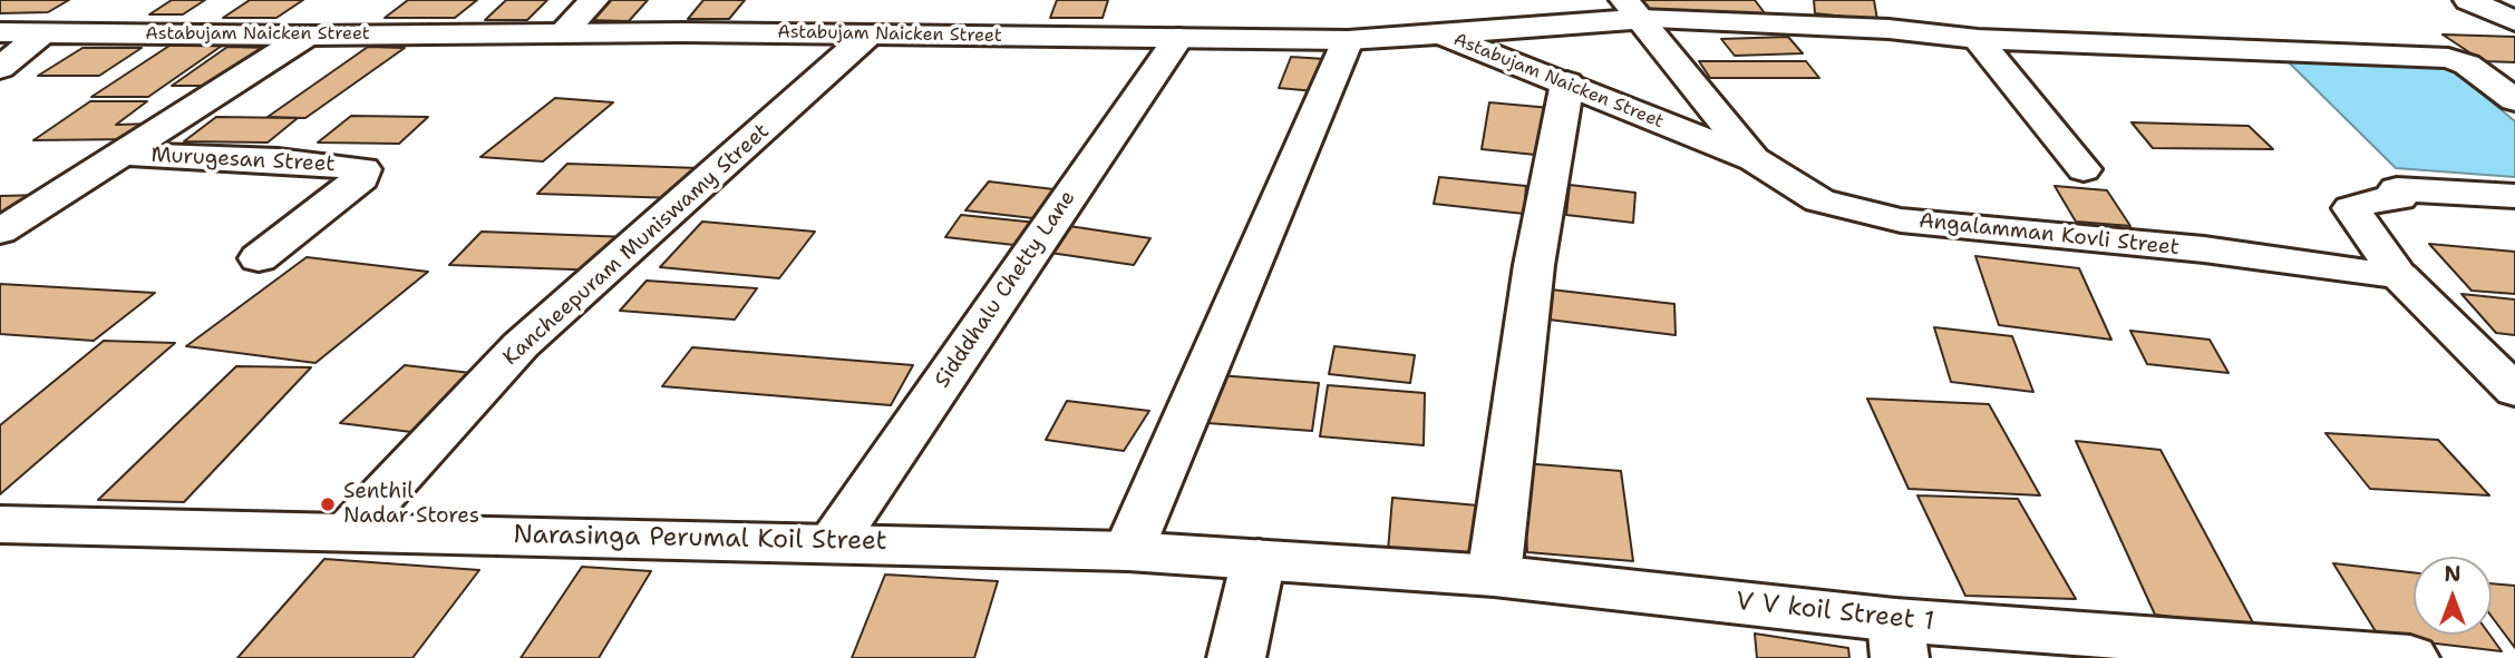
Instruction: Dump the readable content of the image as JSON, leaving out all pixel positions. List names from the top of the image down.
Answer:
{
  "streets": {
    "street": [
      "Astabujam Naicken Street",
      "Murugesan Street",
      "Angalamman Kovli Street",
      "Kancheepuram Muniswamy Street",
      "Sidddhalu Chetty Lane",
      "Narasinga Perumal Koil Street",
      "V V koil Street 1"
    ]
  },
  "crossings": [
    ["Astabujam Naicken Street", "Angalamman Kovli Street"],
    ["Astabujam Naicken Street", "Kancheepuram Muniswamy Street"],
    ["Astabujam Naicken Street", "Sidddhalu Chetty Lane"],
    ["Kancheepuram Muniswamy Street", "Narasinga Perumal Koil Street"],
    ["Sidddhalu Chetty Lane", "Narasinga Perumal Koil Street"],
    ["Narasinga Perumal Koil Street", "V V koil Street 1"]
  ],
  "places": ["Senthil Nadar Stores"],
  "north": "top"
}
